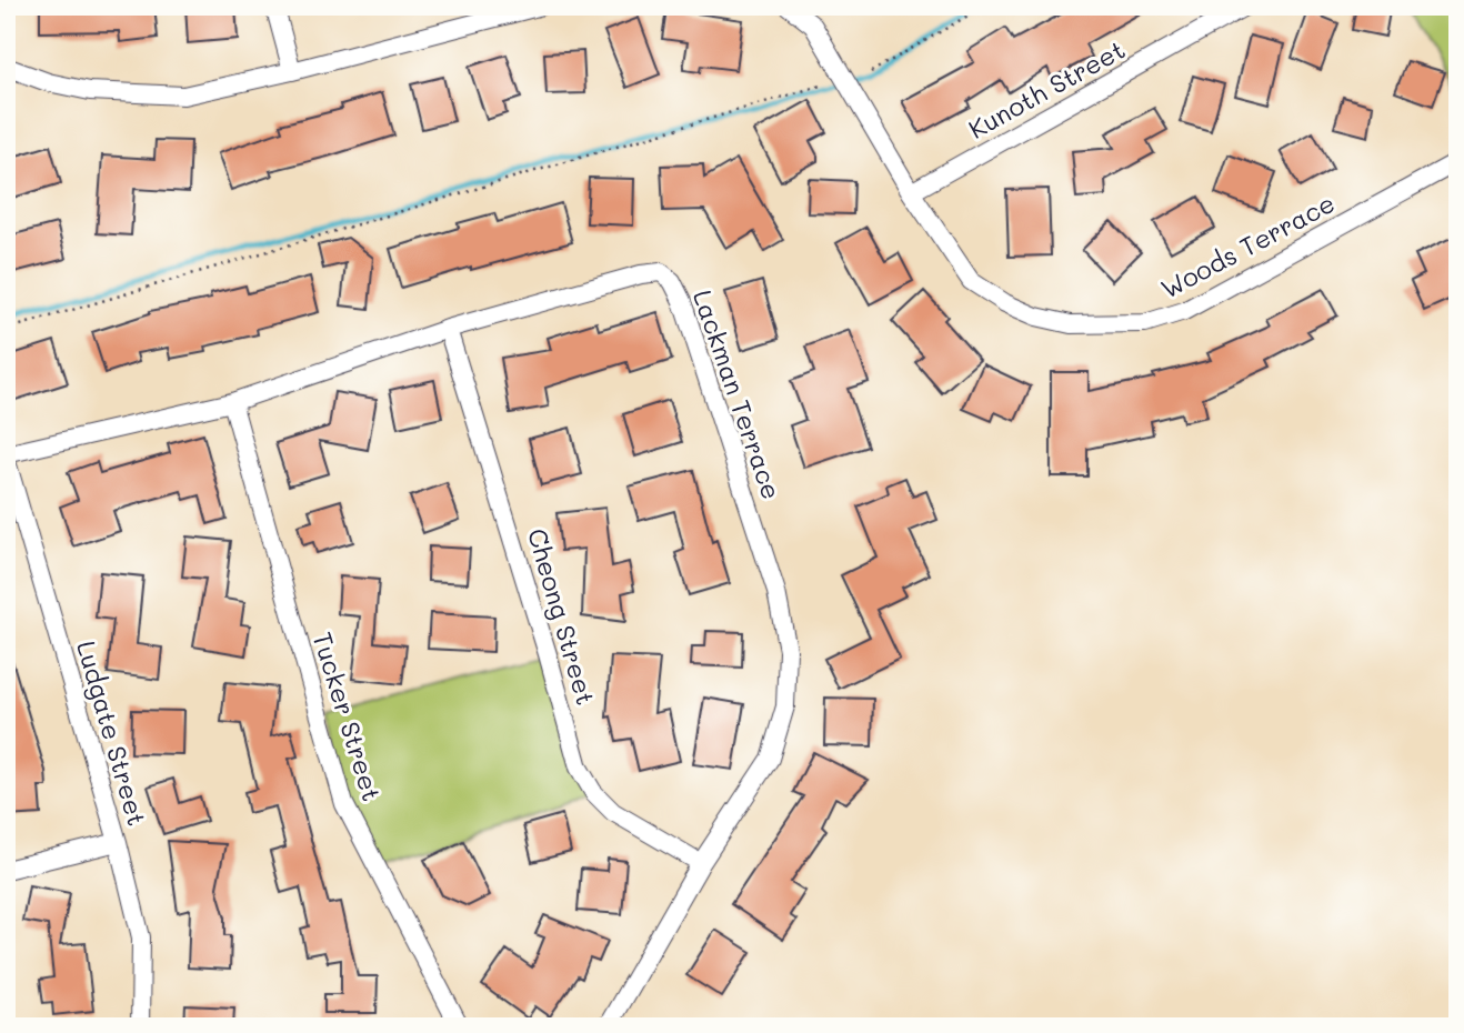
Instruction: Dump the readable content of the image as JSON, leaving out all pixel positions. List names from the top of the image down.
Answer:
{
  "streets": {
    "street": [
      "Kunoth Street",
      "Woods Terrace",
      "Lackman Terrace",
      "Cheong Street",
      "Tucker Street",
      "Ludgate Street"
    ]
  },
  "crossings": [
    ["Kunoth Street", "Woods Terrace"],
    ["Lackman Terrace", "Cheong Street"],
    ["Lackman Terrace", "Tucker Street"],
    ["Lackman Terrace", "Ludgate Street"]
  ]
}
